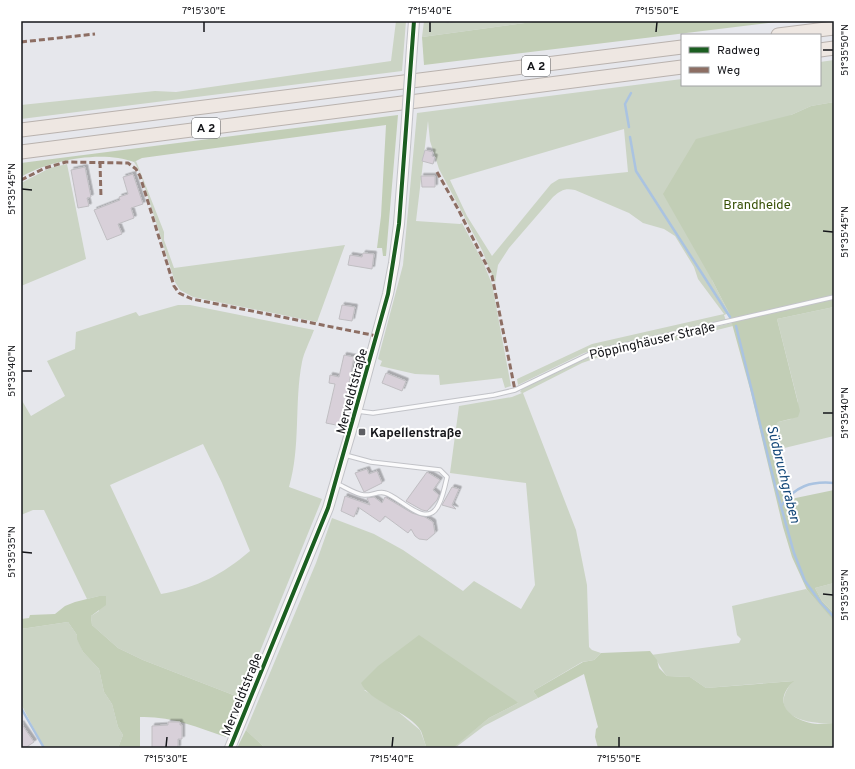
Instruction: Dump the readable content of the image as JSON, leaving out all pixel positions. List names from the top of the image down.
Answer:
{
  "streets": {
    "highway": ["A 2"],
    "street": ["Merveldtstraße"],
    "lane": ["Pöppinghäuser Straße"]
  },
  "crossings": [
    ["Pöppinghäuser Straße", "Merveldtstraße"]
  ],
  "water": ["Südbruchgraben"],
  "parks": ["Brandheide"],
  "places": {
    "transit": ["Kapellenstraße"]
  },
  "legend": ["Radweg", "Weg"],
  "coordinates": [
    "7°15'30\"E",
    "7°15'40\"E",
    "7°15'50\"E",
    "51°35'50\"N",
    "51°35'45\"N",
    "51°35'40\"N",
    "51°35'35\"N"
  ]
}
